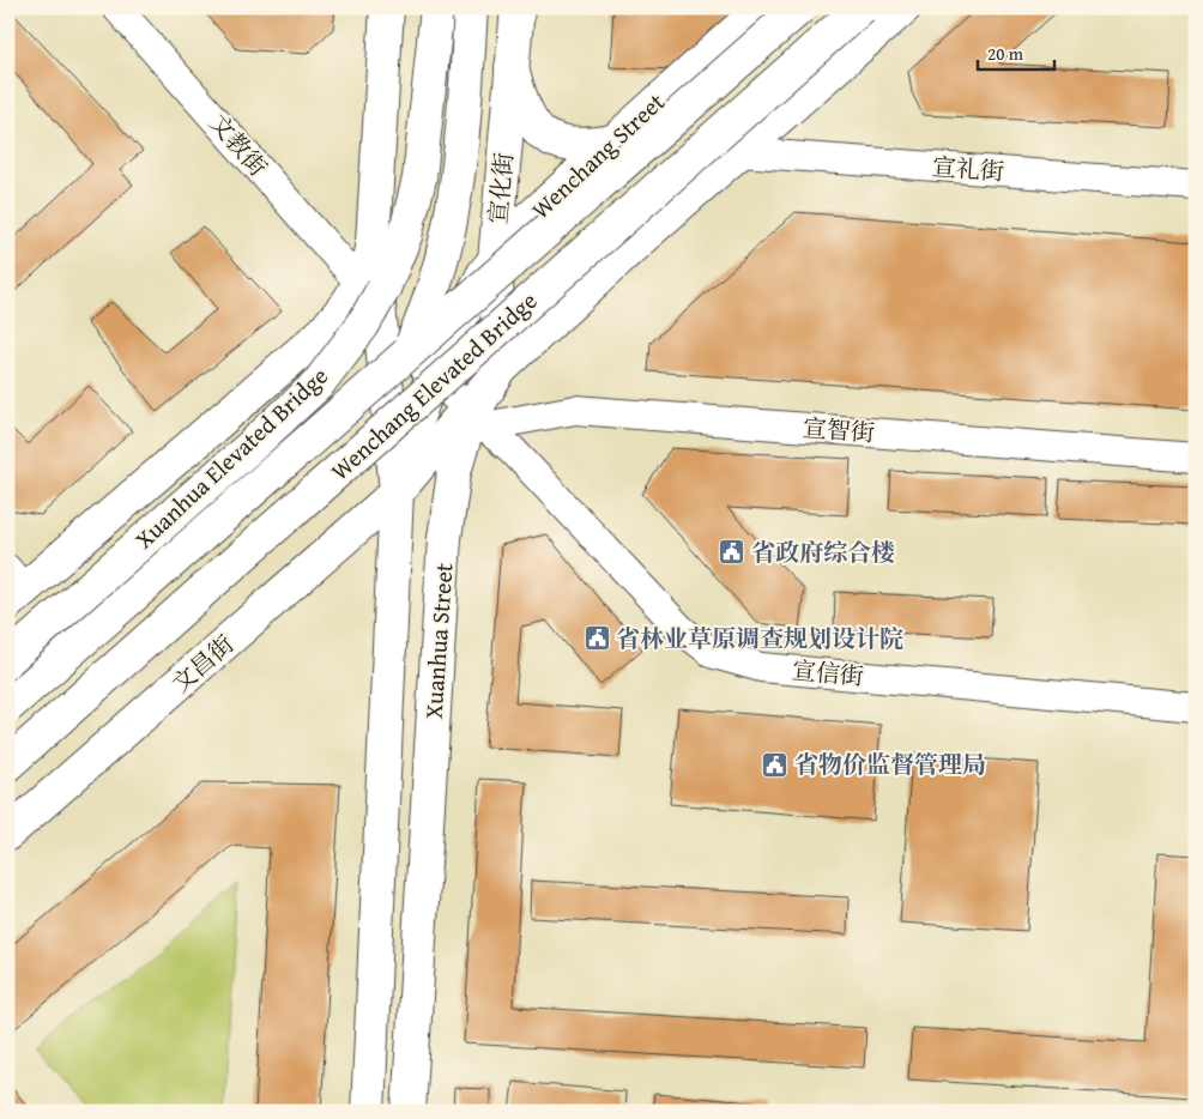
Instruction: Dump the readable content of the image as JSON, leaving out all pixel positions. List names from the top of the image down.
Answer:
{
  "streets": {
    "main road": [
      "Wenchang Street",
      "宣化街",
      "Wenchang Elevated Bridge",
      "Xuanhua Elevated Bridge",
      "Xuanhua Street",
      "文昌街"
    ],
    "street": [
      "文教街",
      "宣礼街",
      "宣智街",
      "宣信街"
    ]
  },
  "crossings": [
    ["Wenchang Street", "宣化街"],
    ["Wenchang Street", "Xuanhua Street"],
    ["Wenchang Street", "文昌街"],
    ["Wenchang Street", "宣信街"],
    ["宣化街", "文昌街"],
    ["宣智街", "Xuanhua Street"],
    ["宣智街", "文昌街"],
    ["宣智街", "宣信街"],
    ["Xuanhua Street", "文昌街"],
    ["Xuanhua Street", "宣信街"],
    ["文昌街", "宣信街"]
  ],
  "places": {
    "public building": ["省政府综合楼", "省林业草原调查规划设计院", "省物价监督管理局"]
  },
  "scale_bar": "20 m"
}
